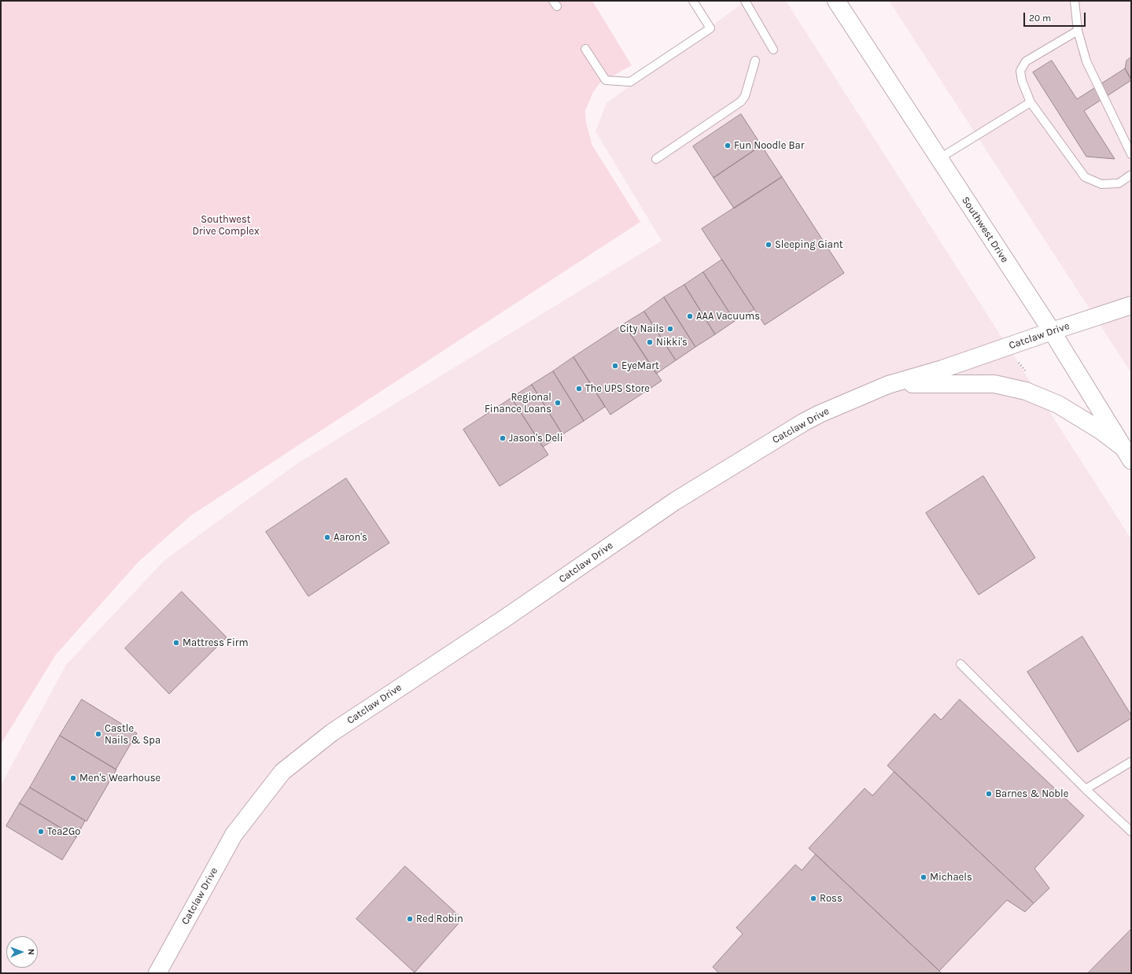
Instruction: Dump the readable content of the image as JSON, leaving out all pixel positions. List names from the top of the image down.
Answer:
{
  "streets": {
    "street": ["Southwest Drive", "Catclaw Drive"]
  },
  "crossings": [
    ["Southwest Drive", "Catclaw Drive"]
  ],
  "parks": ["Southwest Drive Complex"],
  "places": [
    "Fun Noodle Bar",
    "Sleeping Giant",
    "AAA Vacuums",
    "City Nails",
    "Nikki's",
    "EyeMart",
    "The UPS Store",
    "Regional Finance Loans",
    "Jason's Deli",
    "Aaron's",
    "Mattress Firm",
    "Castle Nails & Spa",
    "Men's Wearhouse",
    "Barnes & Noble",
    "Tea2Go",
    "Michaels",
    "Ross",
    "Red Robin"
  ],
  "scale_bar": "20 m",
  "north": "right"
}
